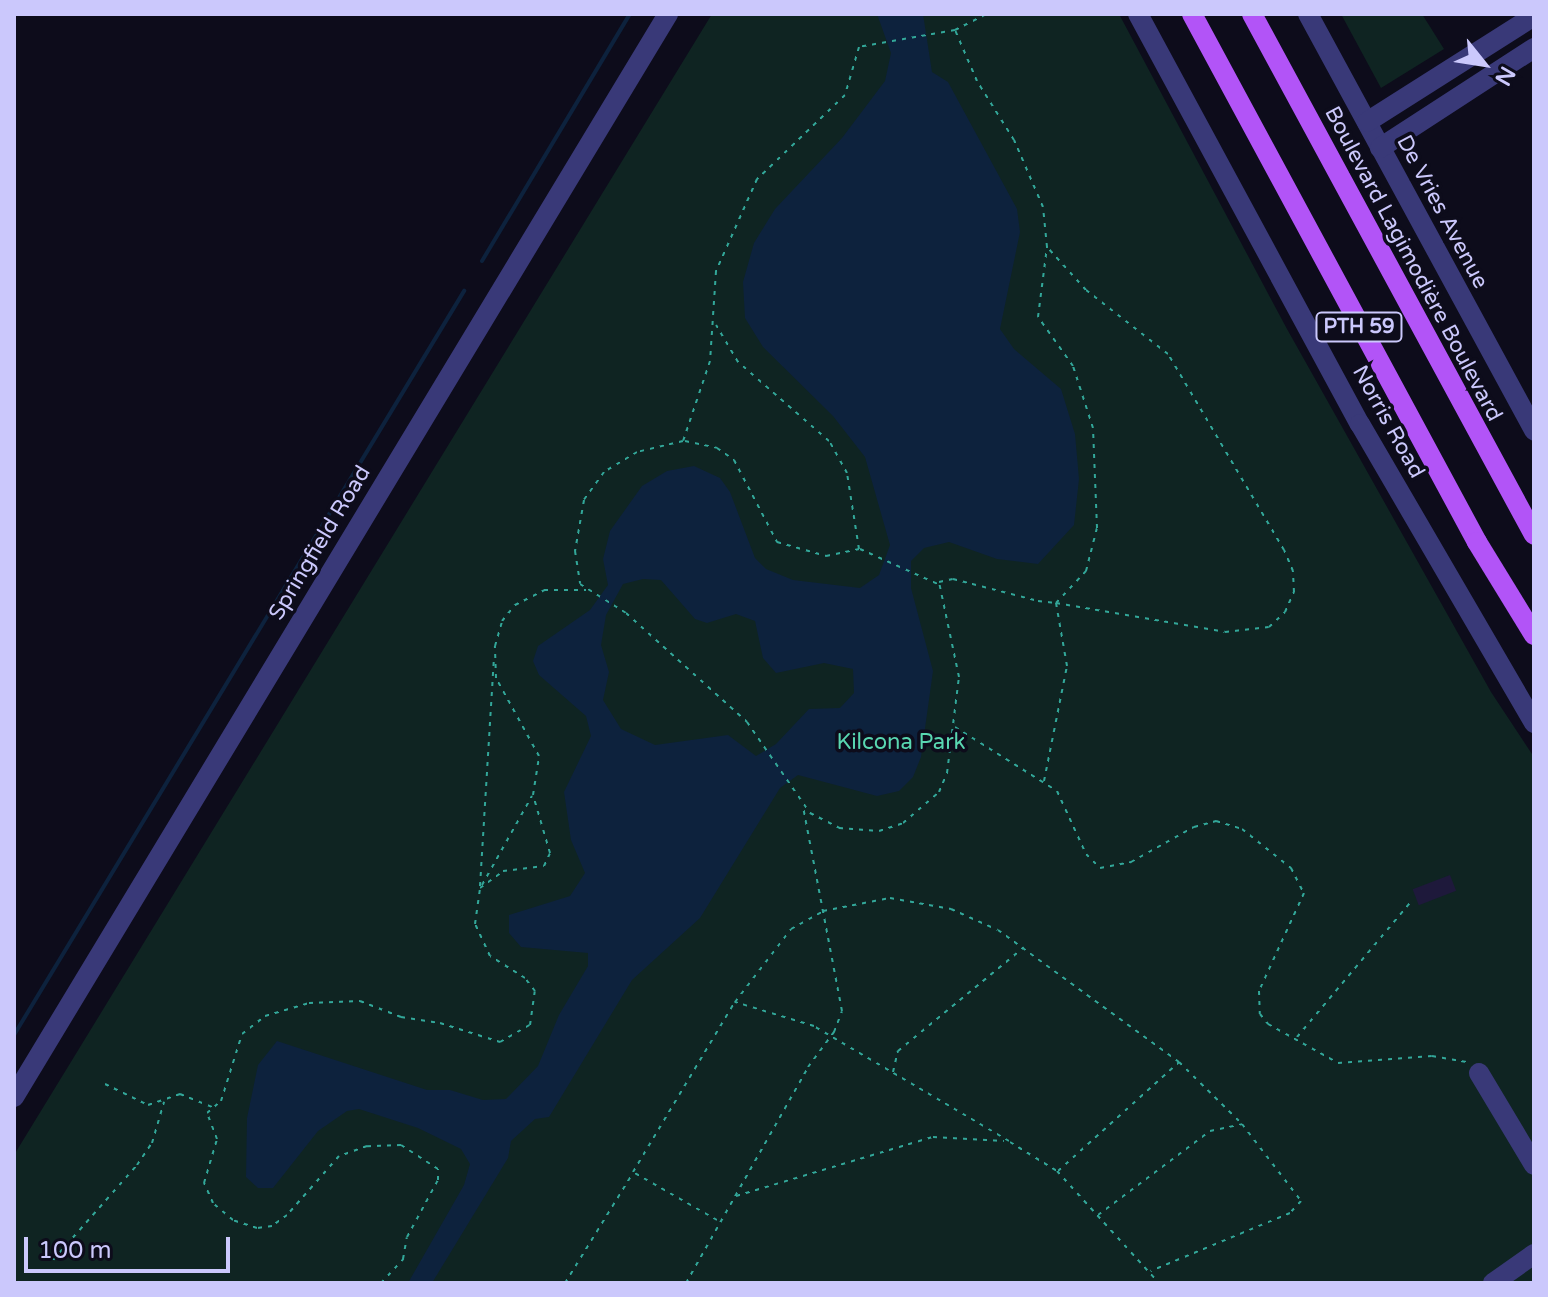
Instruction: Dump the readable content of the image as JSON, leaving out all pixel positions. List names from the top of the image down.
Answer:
{
  "streets": {
    "main road": ["Boulevard Lagimodière Boulevard", "PTH 59"],
    "street": ["De Vries Avenue", "Norris Road", "Springfield Road"]
  },
  "parks": ["Kilcona Park"],
  "scale_bar": "100 m",
  "north": "bottom right"
}
